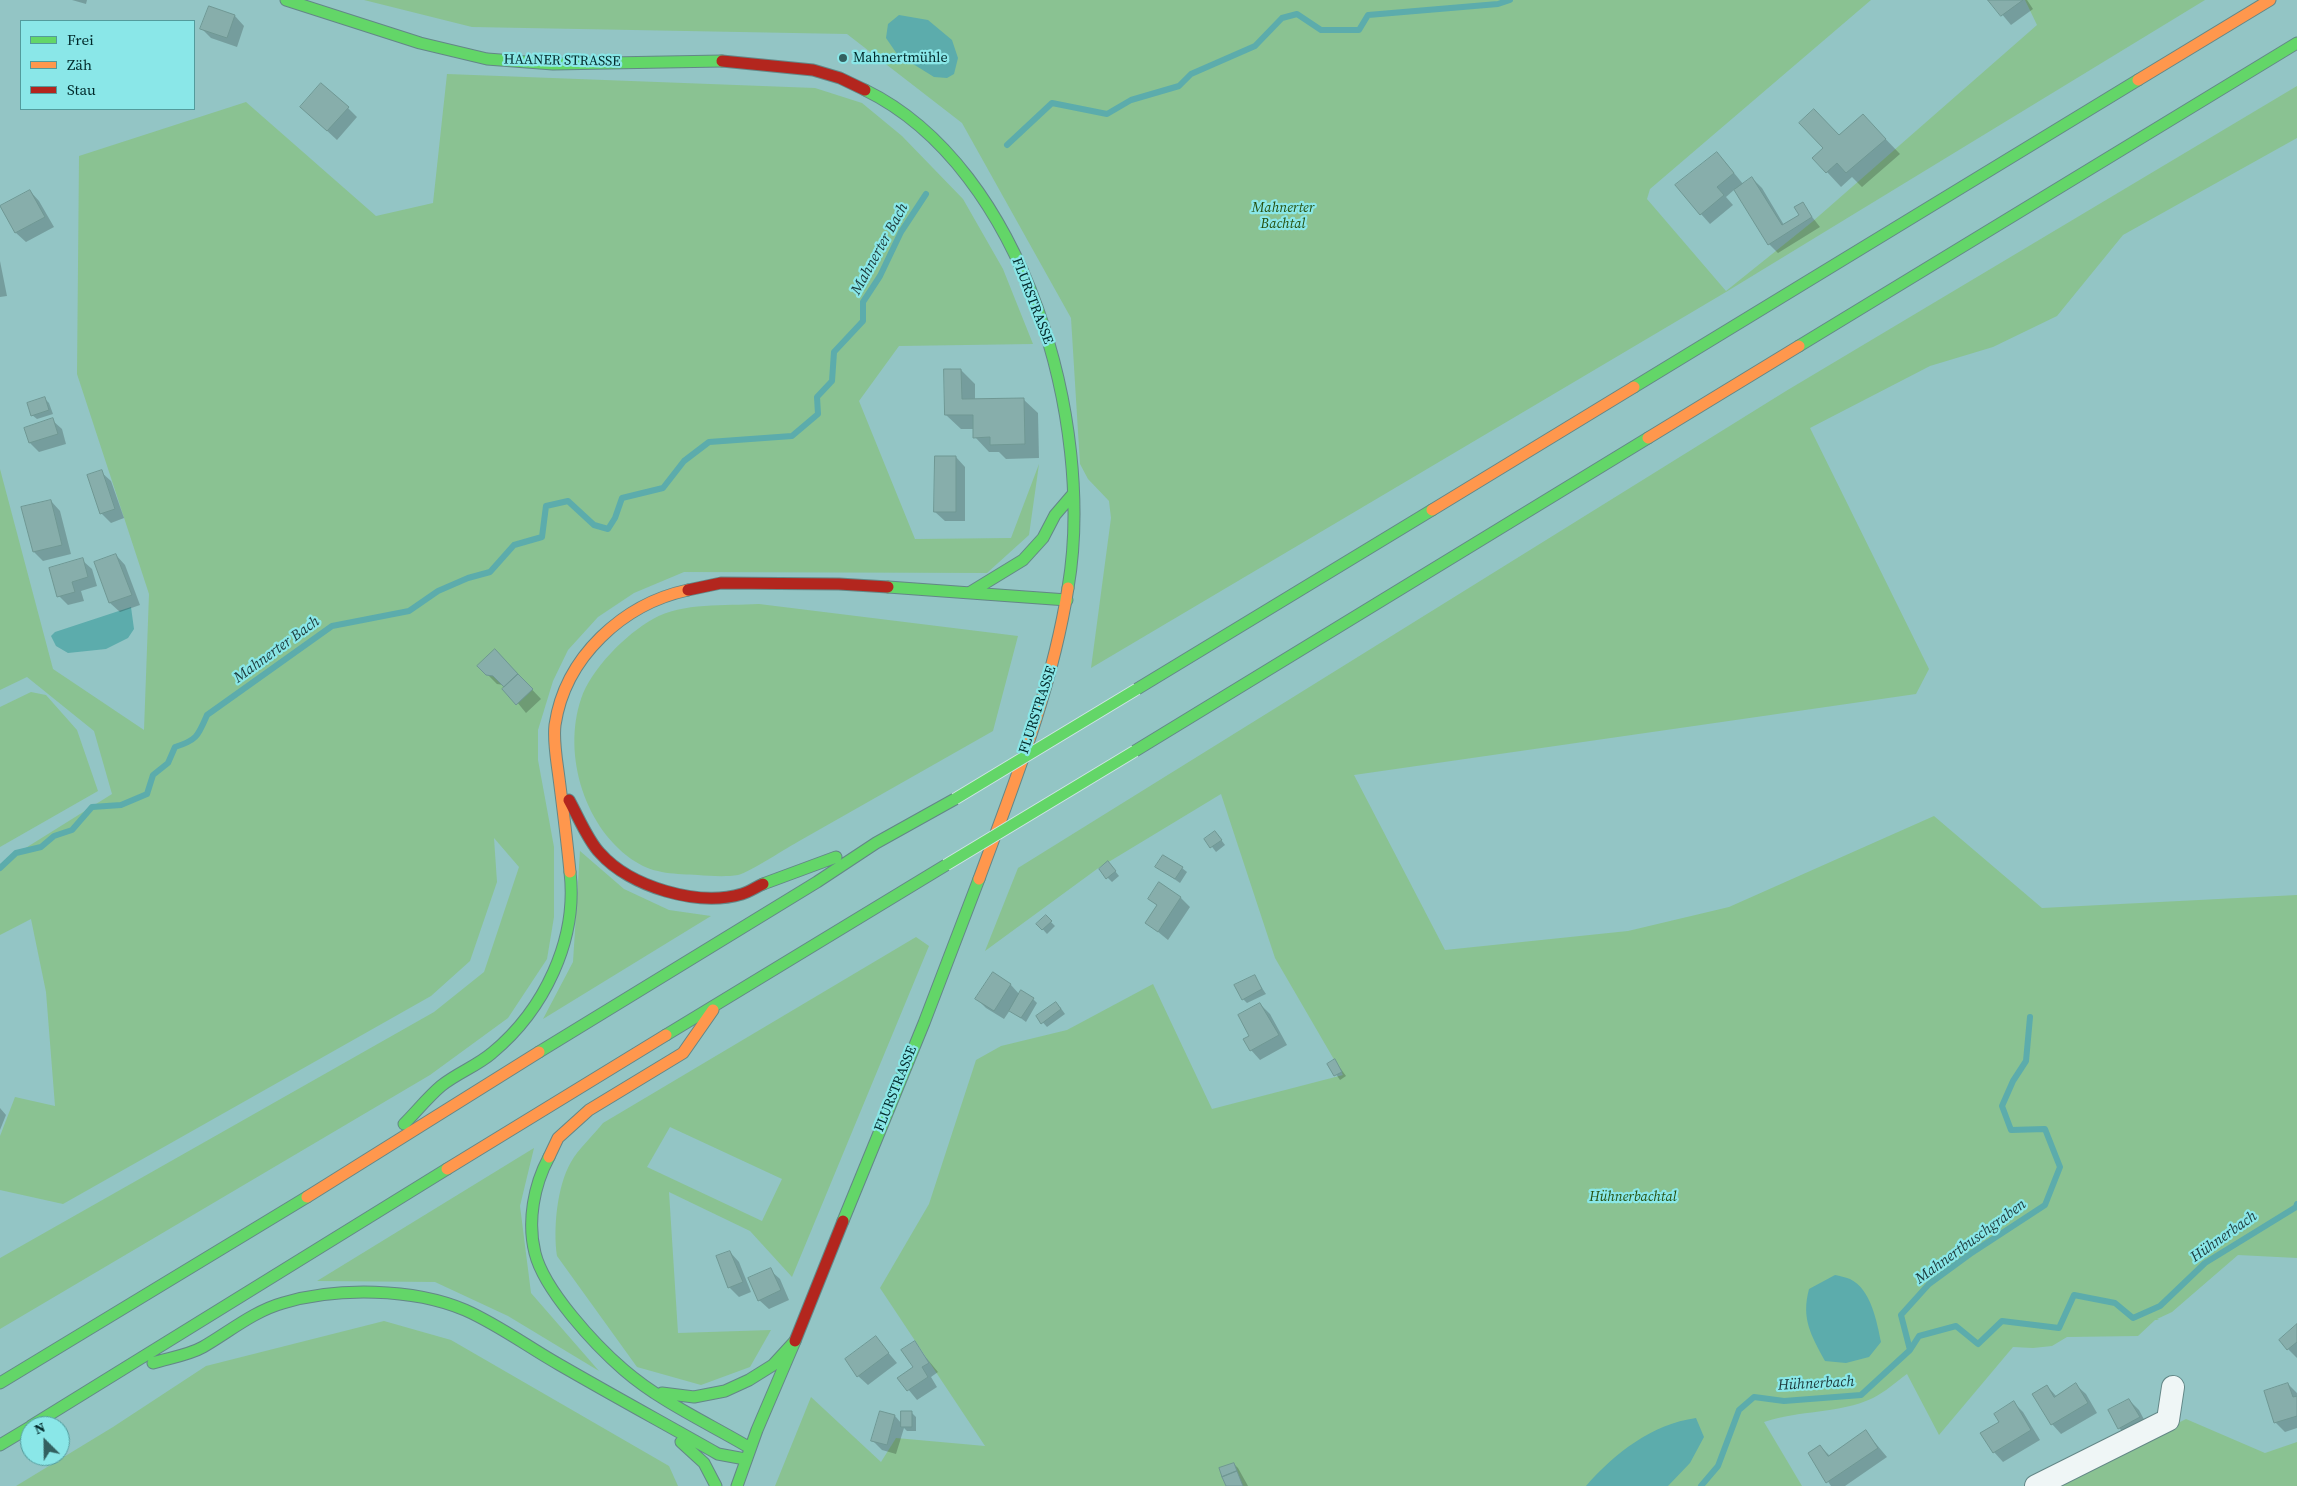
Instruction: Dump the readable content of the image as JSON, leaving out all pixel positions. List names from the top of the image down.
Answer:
{
  "streets": {
    "main road": ["HAANER STRASSE", "FLURSTRASSE"]
  },
  "crossings": [
    ["HAANER STRASSE", "FLURSTRASSE"]
  ],
  "water": ["Mahnerter Bach", "Hühnerbach", "Mahnertbuschgraben"],
  "parks": ["Mahnerter Bachtal", "Hühnerbachtal"],
  "places": ["Mahnertmühle"],
  "legend": ["Frei", "Zäh", "Stau"],
  "north": "top left"
}
